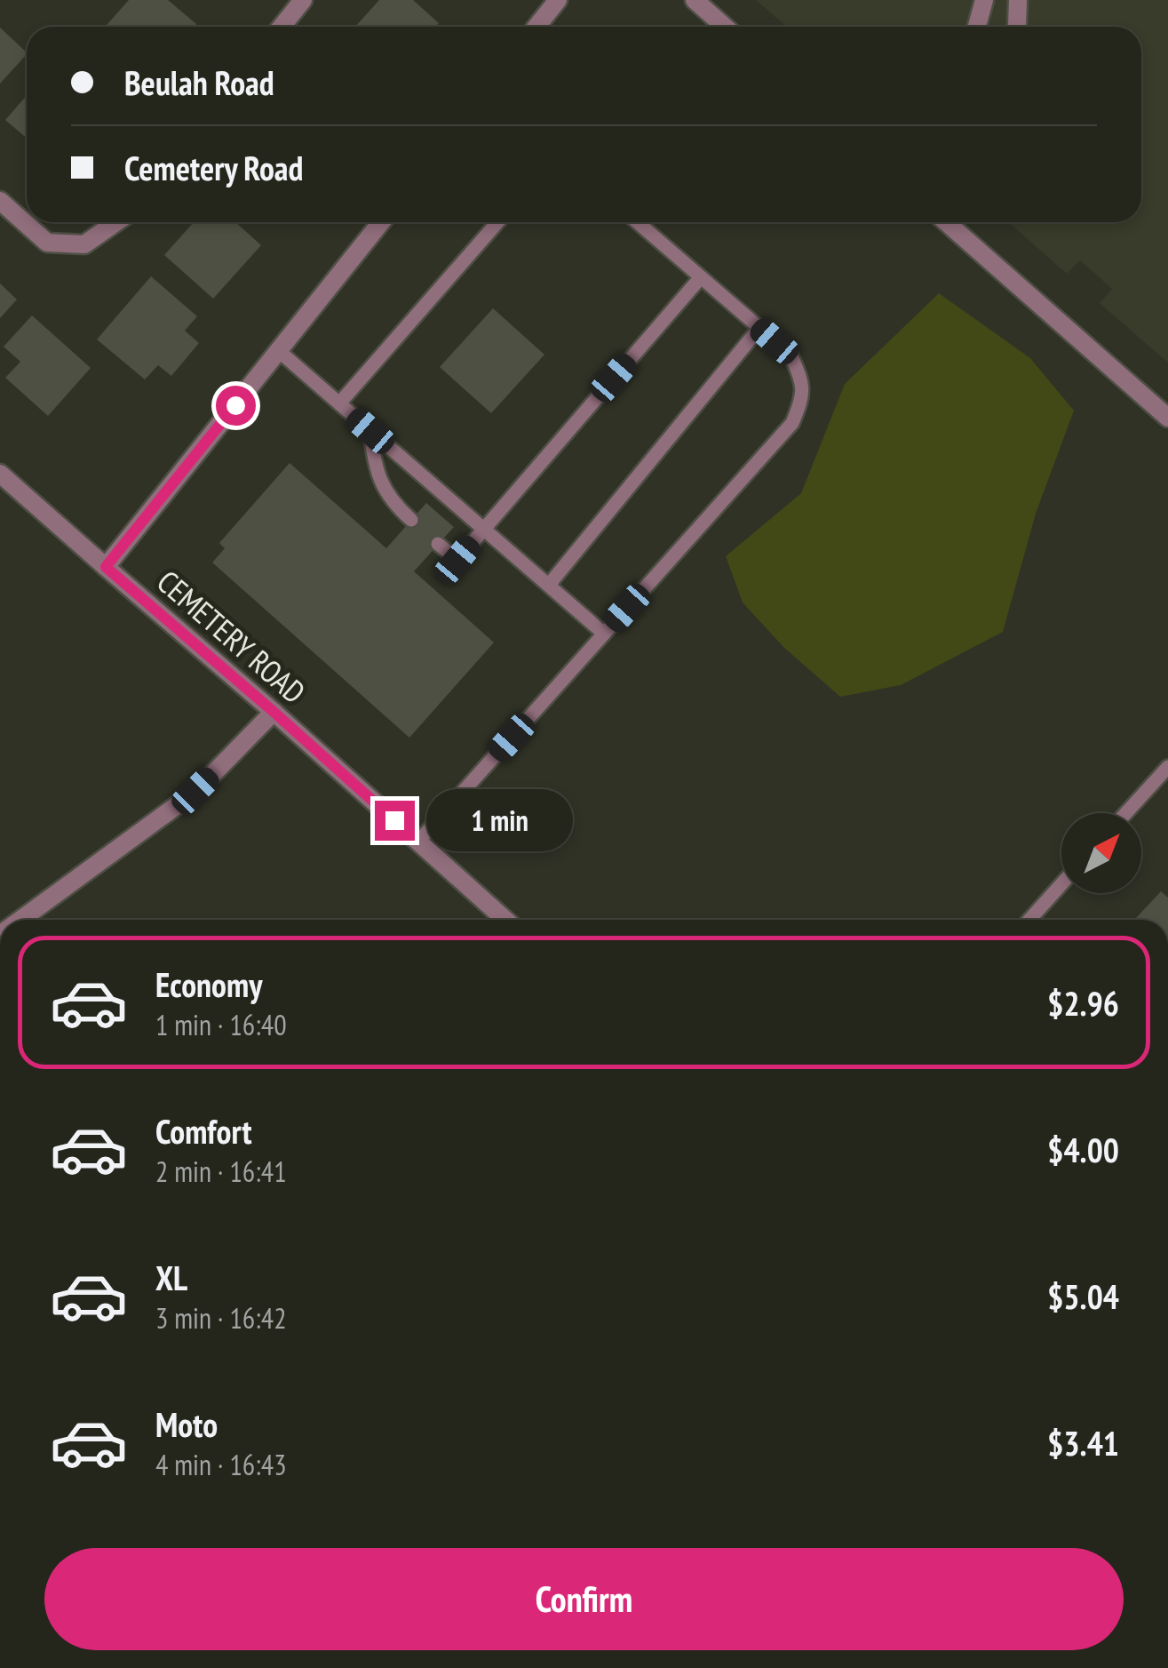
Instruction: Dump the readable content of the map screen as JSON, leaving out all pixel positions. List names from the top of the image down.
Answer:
{
  "streets": {
    "street": ["CEMETERY ROAD"]
  },
  "north": "top right",
  "page": {
    "banner": ["Beulah Road", "Cemetery Road"],
    "bubble": "1 min",
    "list": [
      {
        "name": "Economy",
        "note": "1 min · 16:40",
        "value": "$2.96"
      },
      {
        "name": "Comfort",
        "note": "2 min · 16:41",
        "value": "$4.00"
      },
      {
        "name": "XL",
        "note": "3 min · 16:42",
        "value": "$5.04"
      },
      {
        "name": "Moto",
        "note": "4 min · 16:43",
        "value": "$3.41"
      }
    ],
    "buttons": "Confirm"
  }
}
